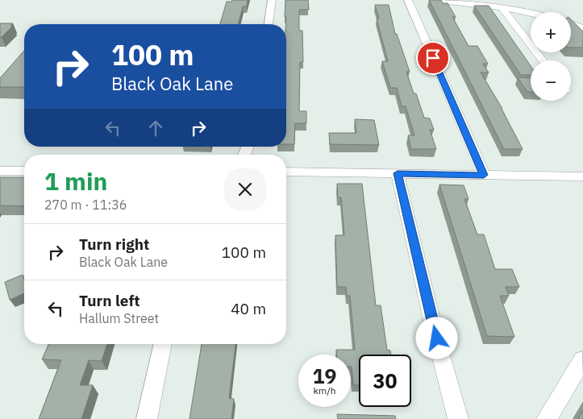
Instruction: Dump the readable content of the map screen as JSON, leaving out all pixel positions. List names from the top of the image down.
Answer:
{
  "page": {
    "map_buttons": ["+", "−"],
    "turn": ["100 m", "Black Oak Lane"],
    "heading": ["1 min", "270 m · 11:36"],
    "list": [
      {
        "name": "Turn right",
        "note": "Black Oak Lane",
        "value": "100 m"
      },
      {
        "name": "Turn left",
        "note": "Hallum Street",
        "value": "40 m"
      }
    ],
    "speed": "19 km/h",
    "limit": "30"
  }
}
